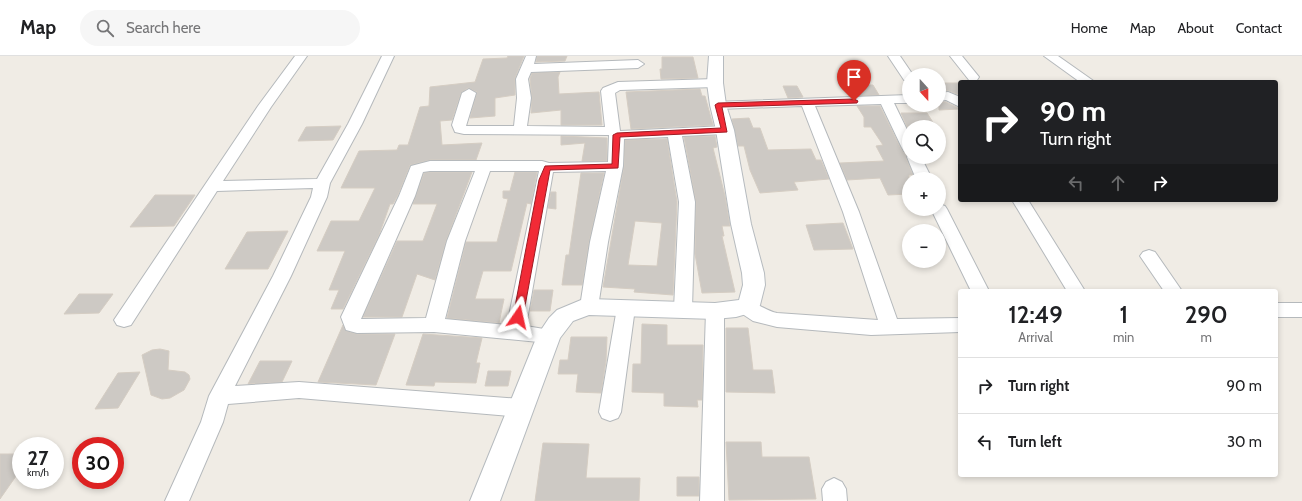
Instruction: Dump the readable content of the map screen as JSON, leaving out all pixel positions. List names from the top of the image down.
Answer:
{
  "north": "bottom",
  "page": {
    "header": "Map",
    "search": "Search here",
    "nav": [
      "Home",
      "Map",
      "About",
      "Contact"
    ],
    "map_buttons": ["+", "−"],
    "turn": ["90 m", "Turn right"],
    "eta": [
      "12:49",
      "Arrival",
      "1",
      "min",
      "290",
      "m"
    ],
    "list": [
      {
        "name": "Turn right",
        "value": "90 m"
      },
      {
        "name": "Turn left",
        "value": "30 m"
      }
    ],
    "speed": "27 km/h",
    "limit": "30"
  }
}
